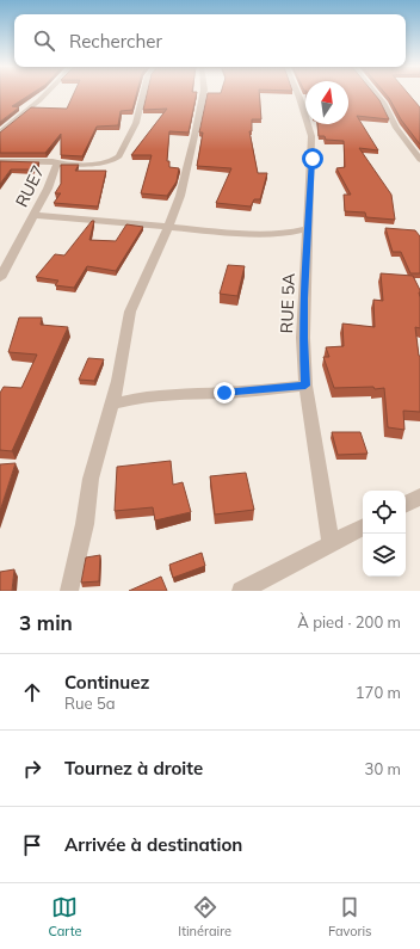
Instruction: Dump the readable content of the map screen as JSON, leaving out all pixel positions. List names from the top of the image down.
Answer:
{
  "streets": {
    "street": ["RUE7", "RUE 5A"]
  },
  "north": "top",
  "page": {
    "search": "Rechercher",
    "heading": ["3 min", "À pied · 200 m"],
    "list": [
      ["Continuez", "Rue 5a", "170 m"],
      ["Tournez à droite", "30 m"],
      "Arrivée à destination"
    ],
    "nav": ["Carte", "Itinéraire", "Favoris"]
  }
}
